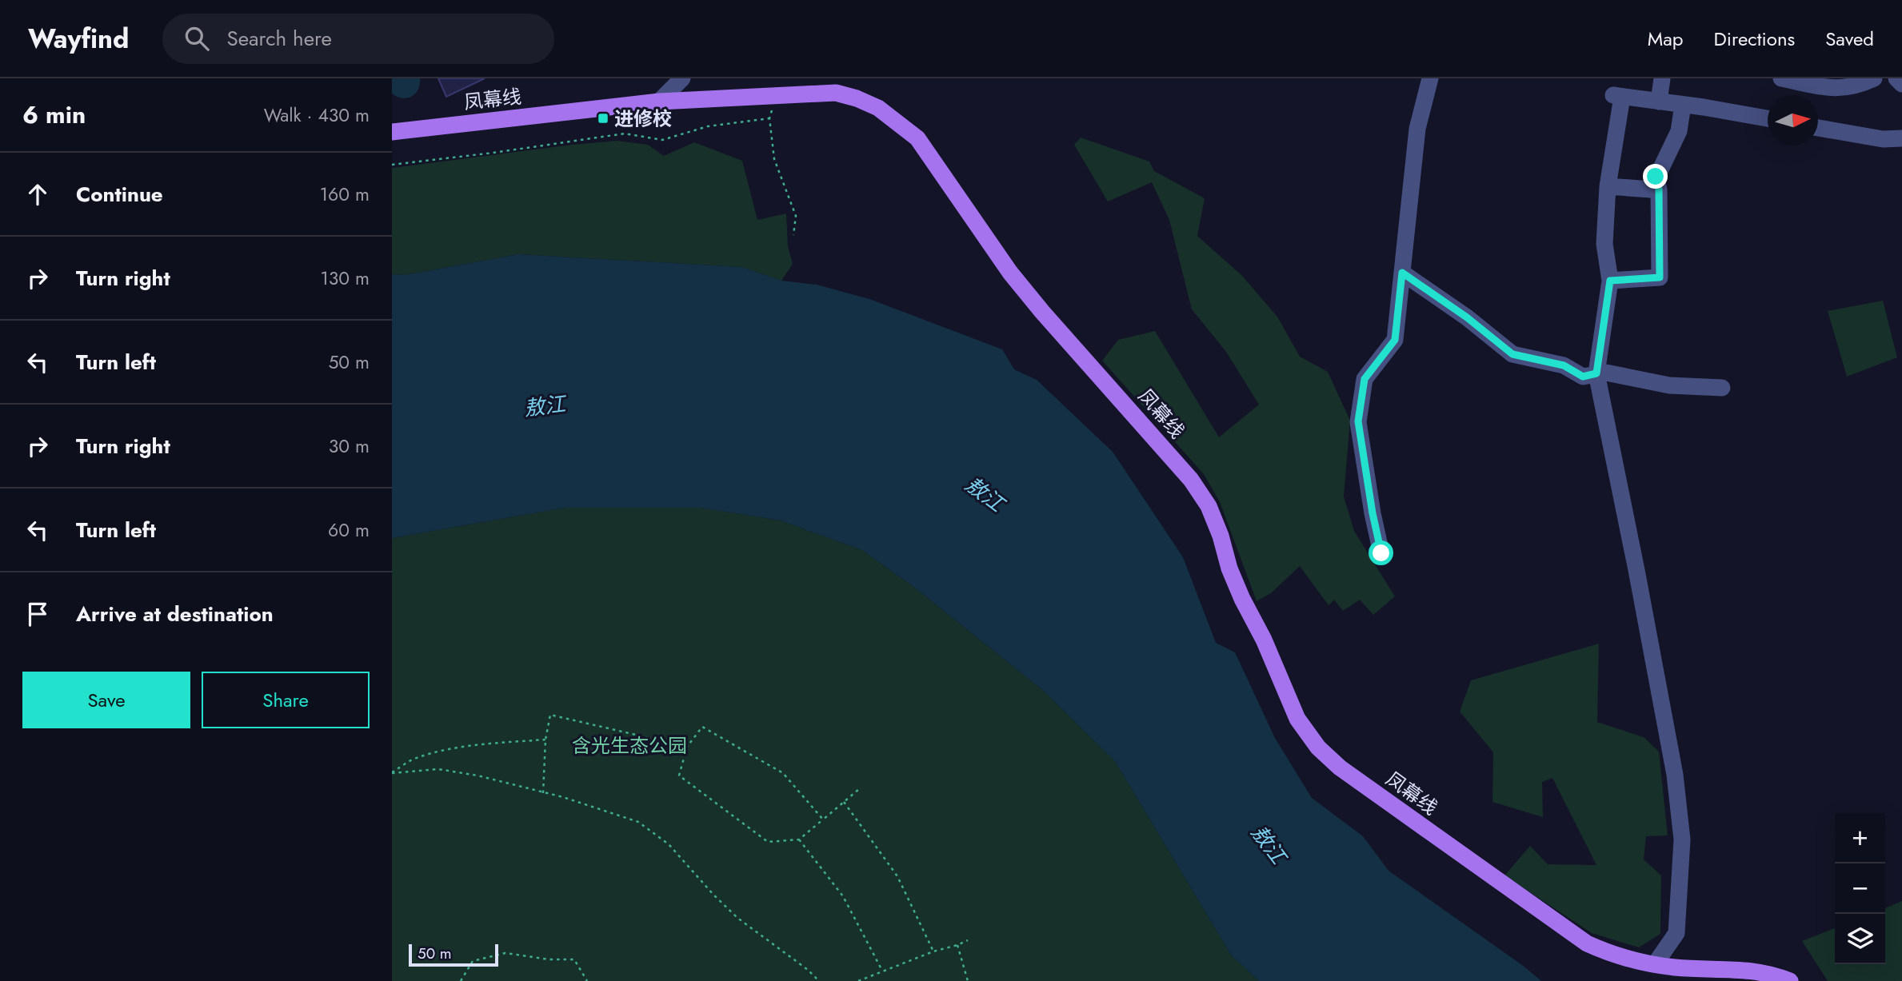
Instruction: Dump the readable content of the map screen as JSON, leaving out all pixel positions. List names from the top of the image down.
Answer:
{
  "streets": {
    "main road": ["凤幕线"]
  },
  "water": ["敖江"],
  "parks": ["含光生态公园"],
  "places": {
    "transit": ["进修校"]
  },
  "scale_bar": "50 m",
  "north": "right",
  "page": {
    "header": "Wayfind",
    "search": "Search here",
    "nav": ["Map", "Directions", "Saved"],
    "heading": ["6 min", "Walk · 430 m"],
    "list": [
      ["Continue", "160 m"],
      ["Turn right", "130 m"],
      ["Turn left", "50 m"],
      ["Turn right", "30 m"],
      ["Turn left", "60 m"],
      "Arrive at destination"
    ],
    "buttons": ["Save", "Share"],
    "map_buttons": ["+", "−"],
    "scale": "50 m"
  }
}
